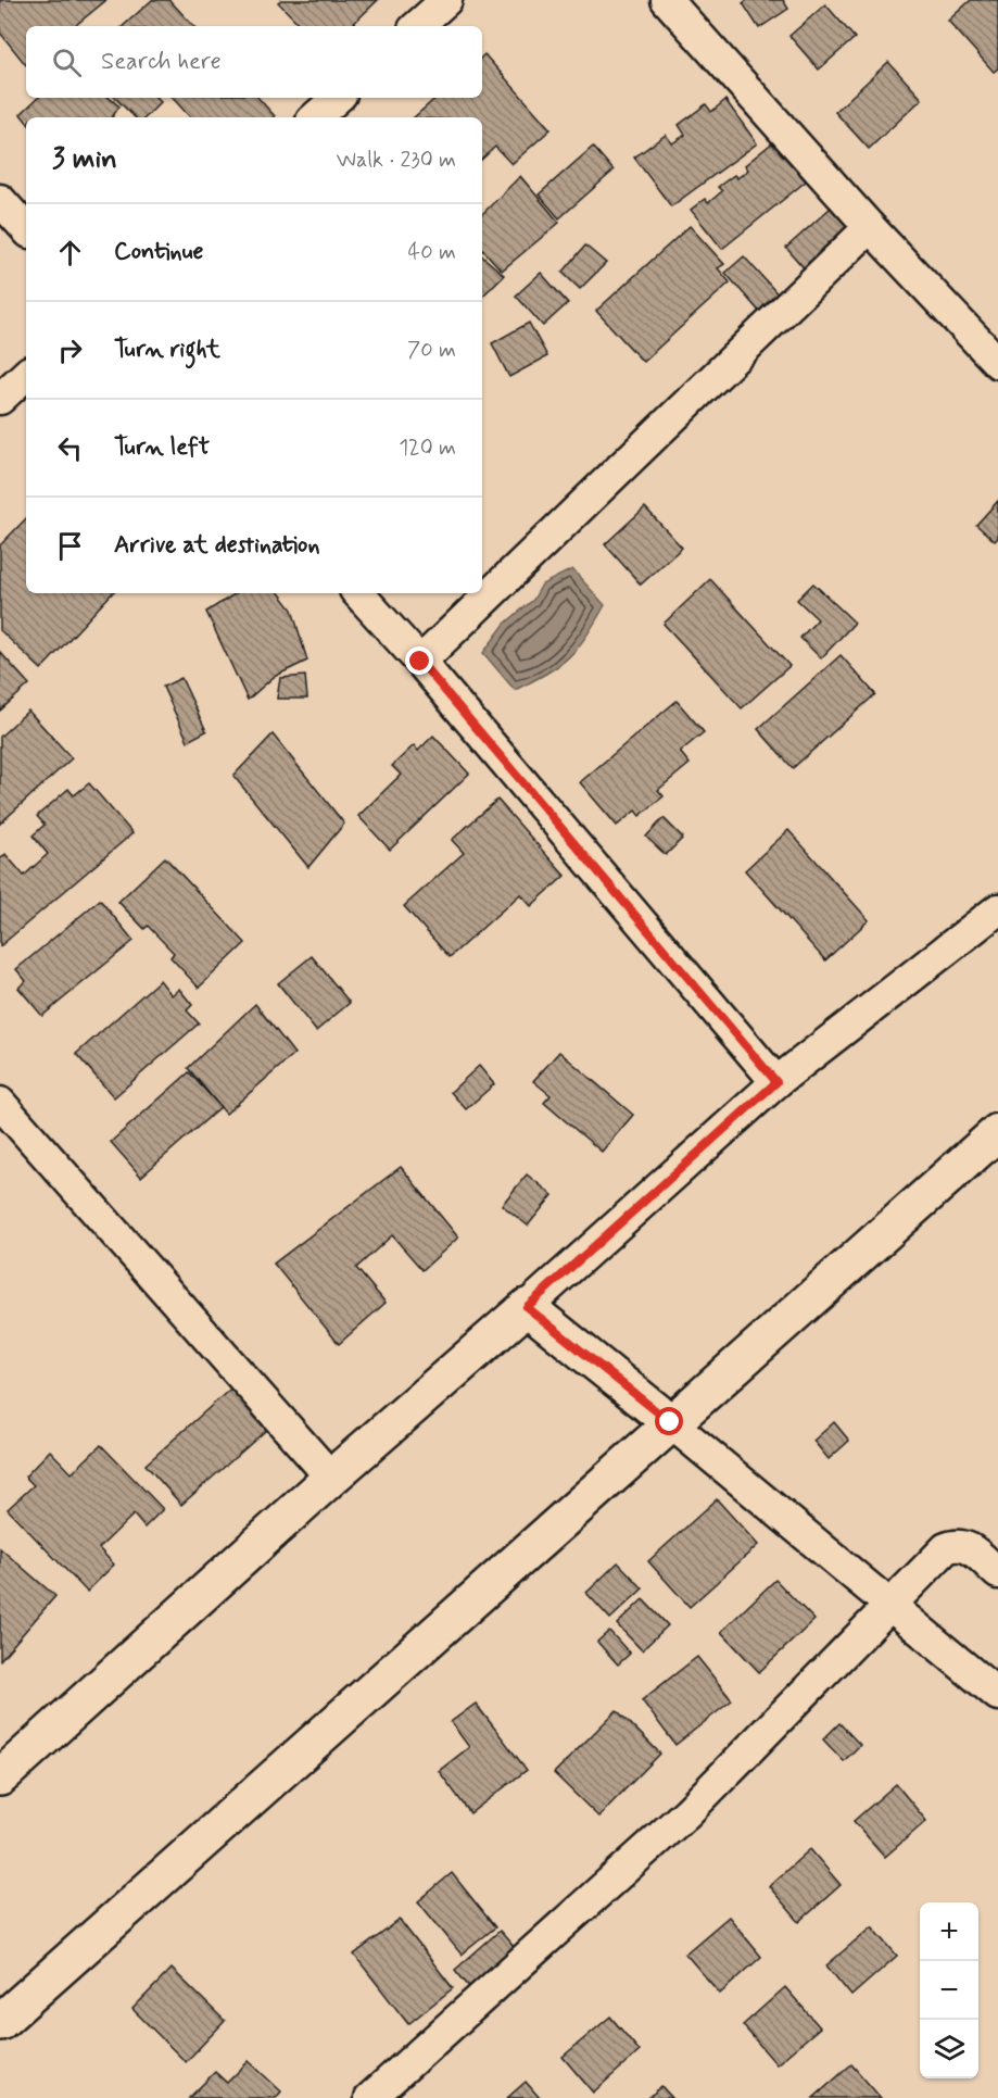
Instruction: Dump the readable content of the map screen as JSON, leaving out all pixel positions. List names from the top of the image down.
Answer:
{
  "page": {
    "search": "Search here",
    "heading": ["3 min", "Walk · 230 m"],
    "list": [
      ["Continue", "40 m"],
      ["Turn right", "70 m"],
      ["Turn left", "120 m"],
      "Arrive at destination"
    ],
    "map_buttons": ["+", "−"]
  }
}
